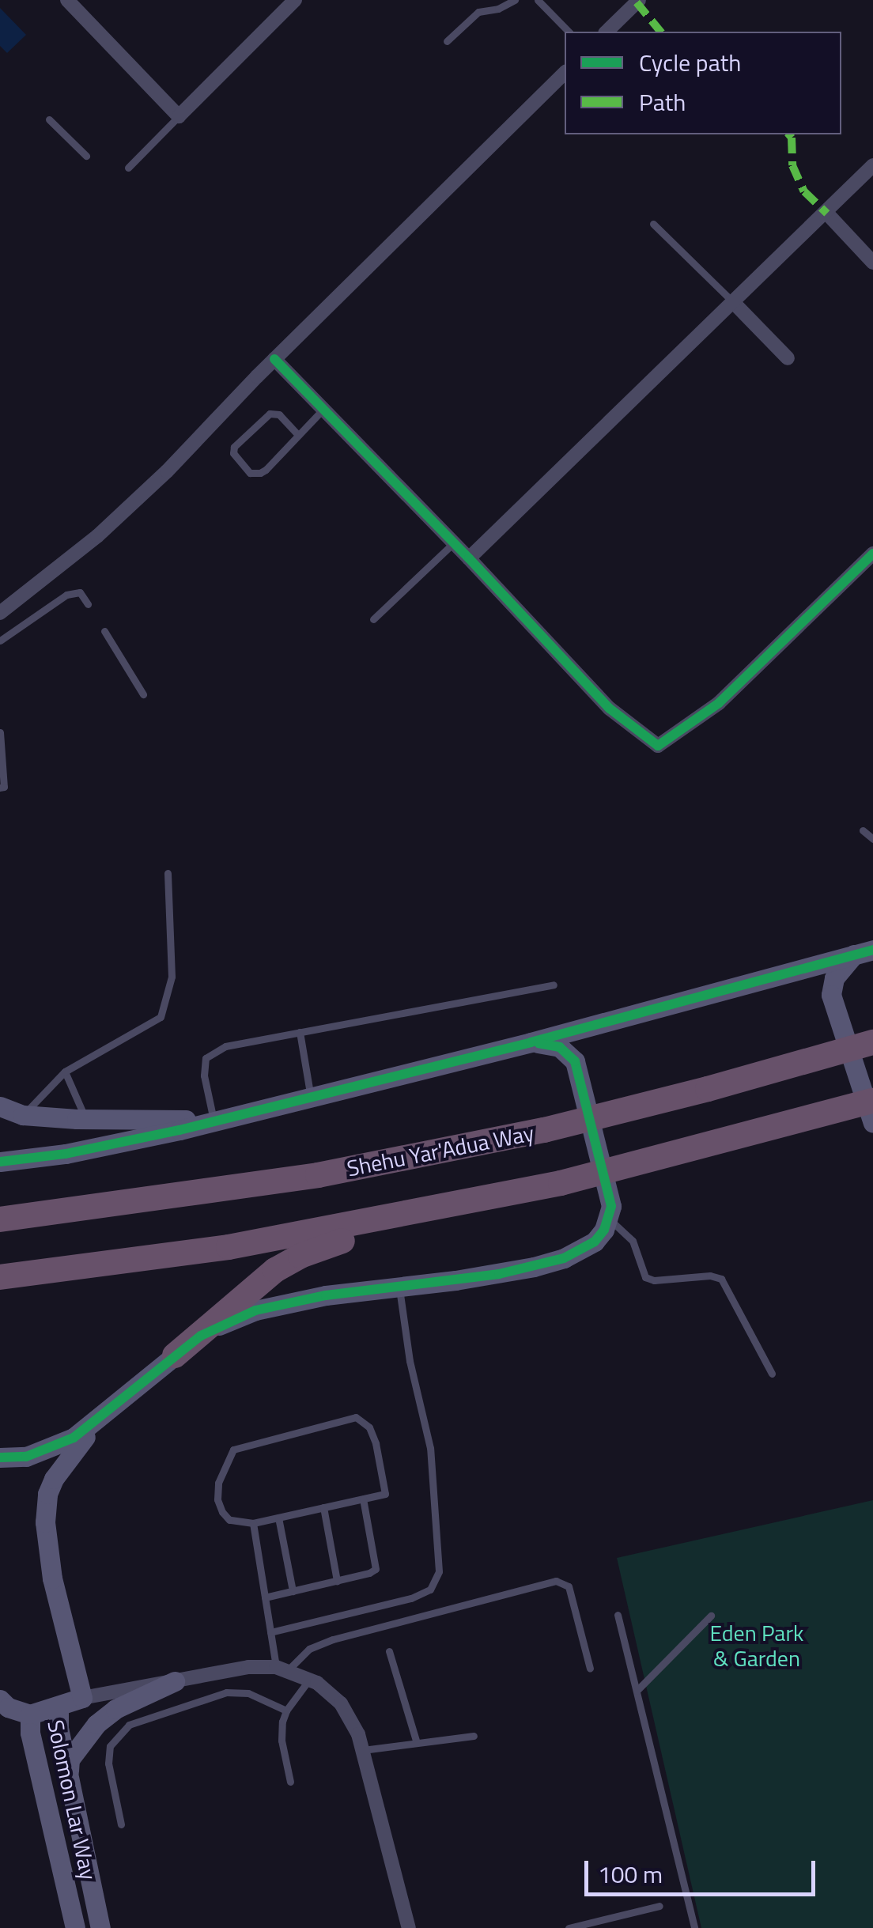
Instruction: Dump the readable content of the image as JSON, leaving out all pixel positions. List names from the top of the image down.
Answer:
{
  "streets": {
    "highway": ["Shehu Yar'Adua Way"],
    "street": ["Solomon Lar Way"]
  },
  "parks": ["Eden Park & Garden"],
  "legend": ["Cycle path", "Path"],
  "scale_bar": "100 m"
}
